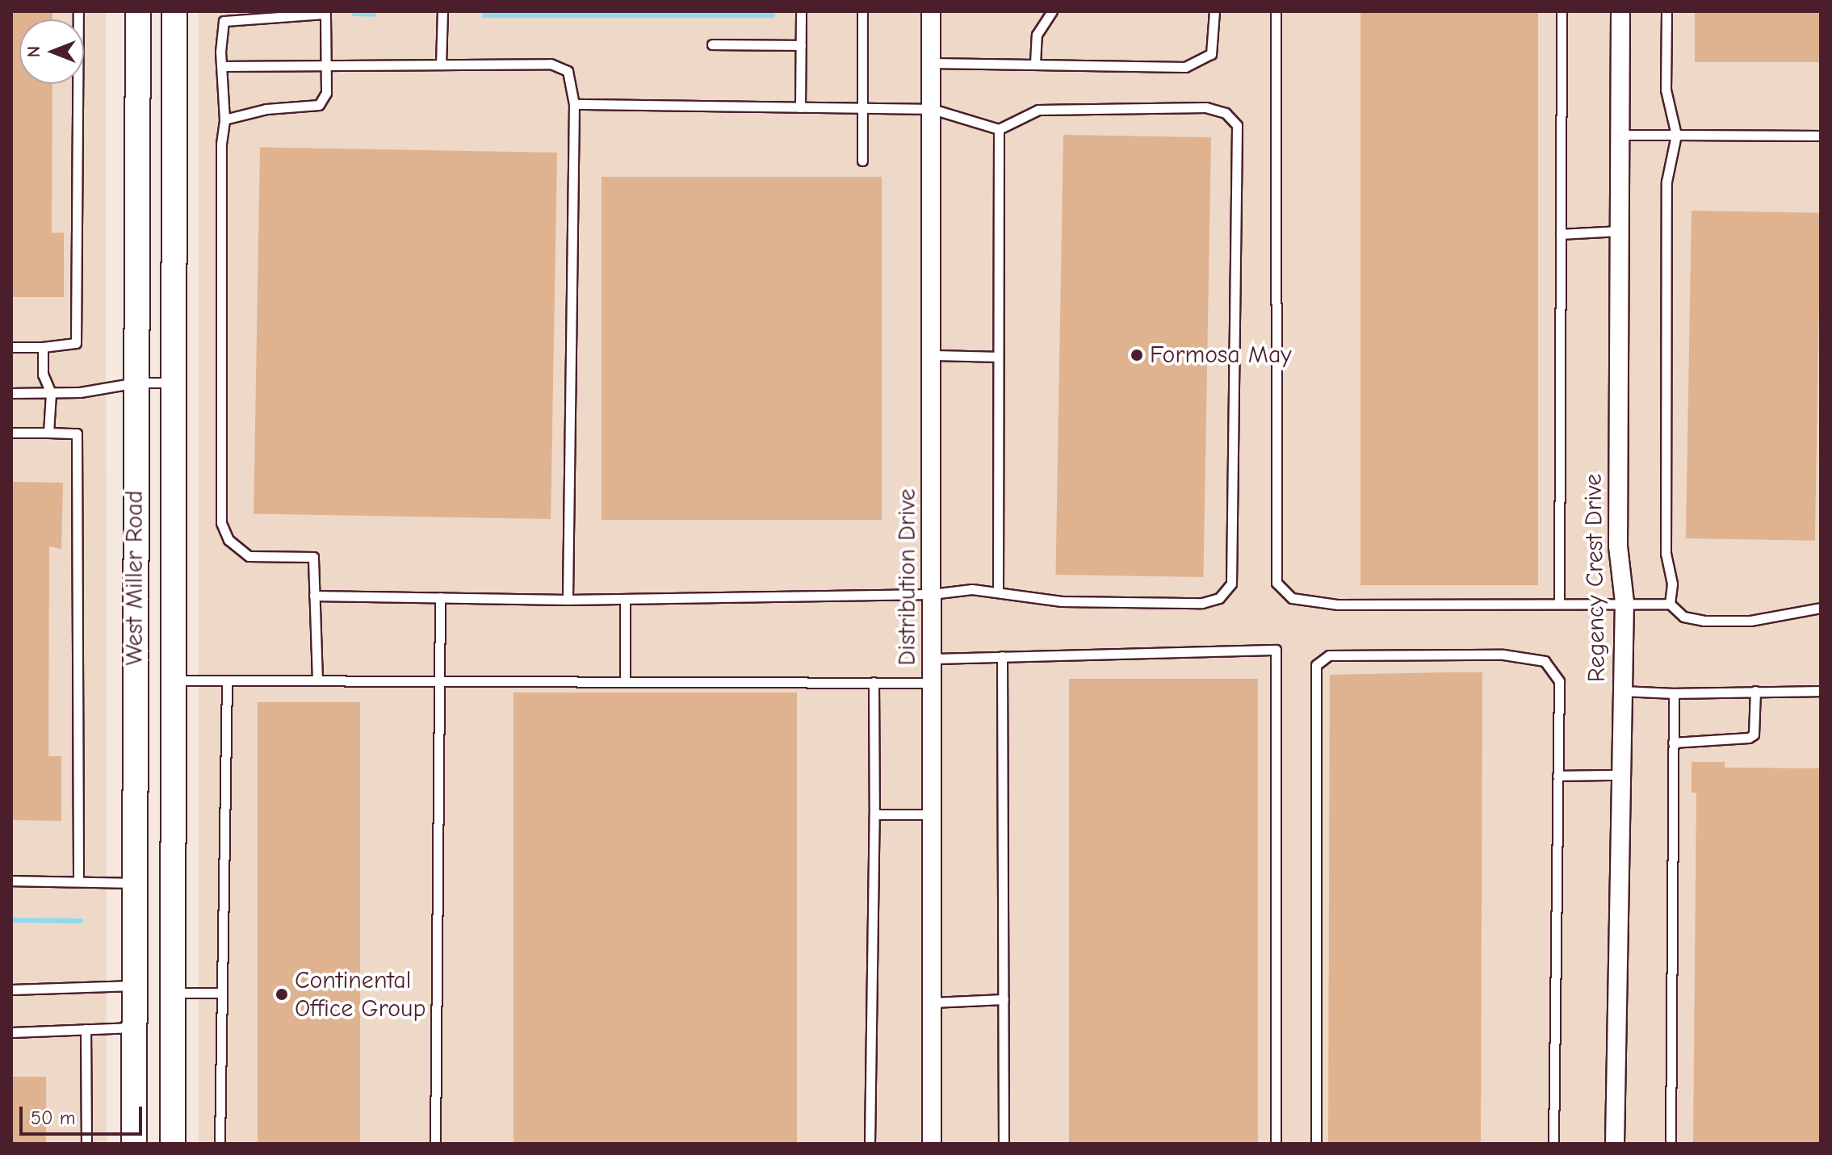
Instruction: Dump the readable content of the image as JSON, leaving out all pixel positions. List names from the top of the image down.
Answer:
{
  "streets": {
    "main road": ["West Miller Road"],
    "street": ["Distribution Drive", "Regency Crest Drive"]
  },
  "places": ["Formosa May", "Continental Office Group"],
  "scale_bar": "50 m",
  "north": "left"
}
